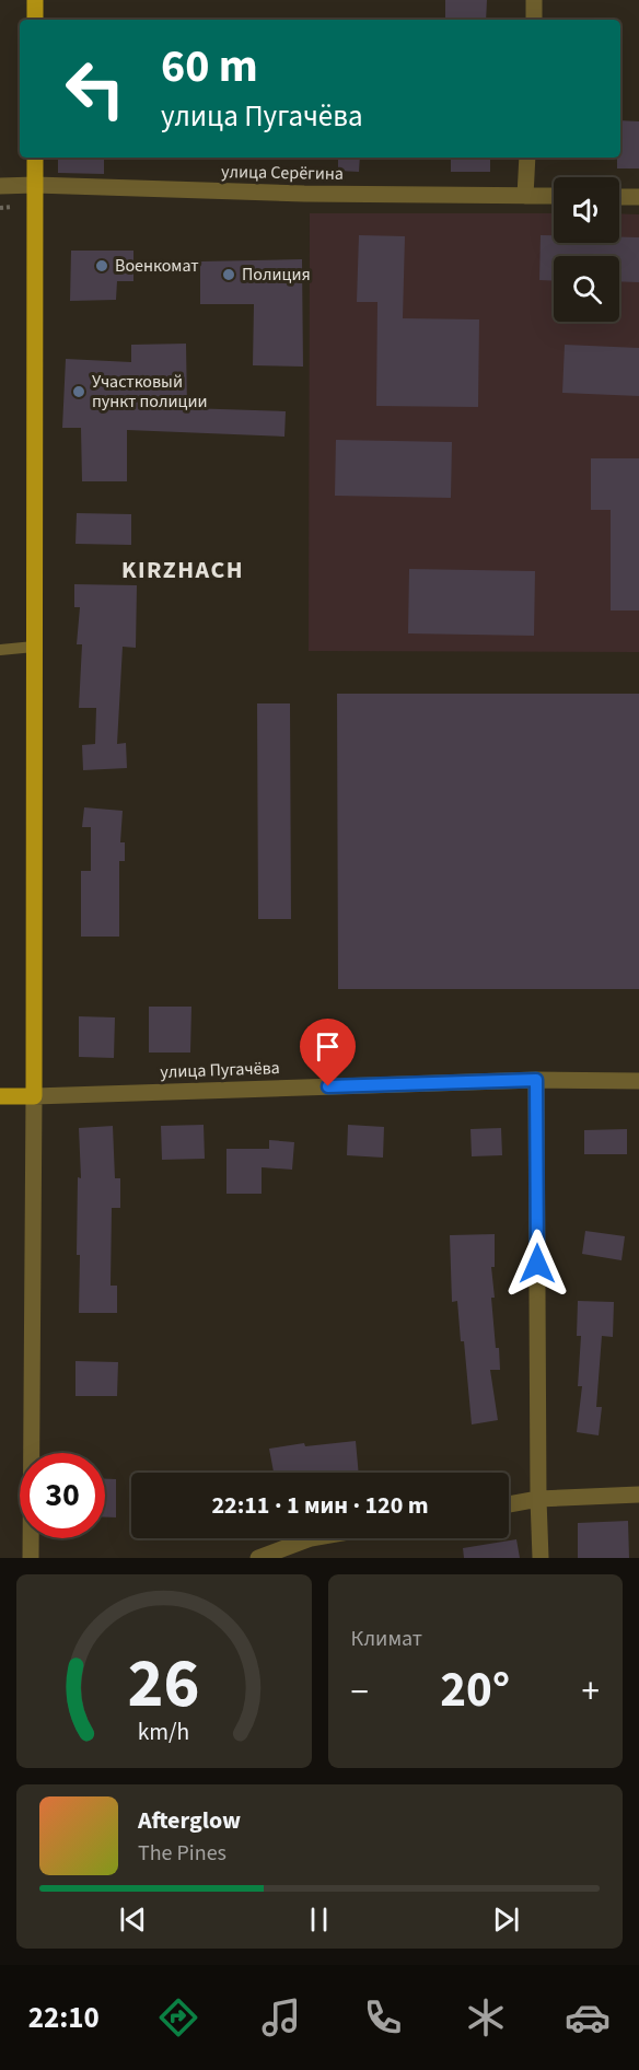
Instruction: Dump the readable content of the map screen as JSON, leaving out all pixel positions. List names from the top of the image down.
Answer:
{
  "streets": {
    "main road": ["улица Пугачёва"],
    "street": ["улица Серёгина"]
  },
  "districts": ["KIRZHACH"],
  "places": ["Военкомат", "Полиция", "Участковый пункт полиции"],
  "page": {
    "turn": ["60 m", "улица Пугачёва"],
    "limit": "30",
    "trip": "22:11 · 1 мин · 120 m",
    "tile": "Климат",
    "heat": ["−", "20°", "+"],
    "song": ["Afterglow", "The Pines"],
    "tabs": "22:10",
    "gauge": ["26", "km/h"]
  }
}
